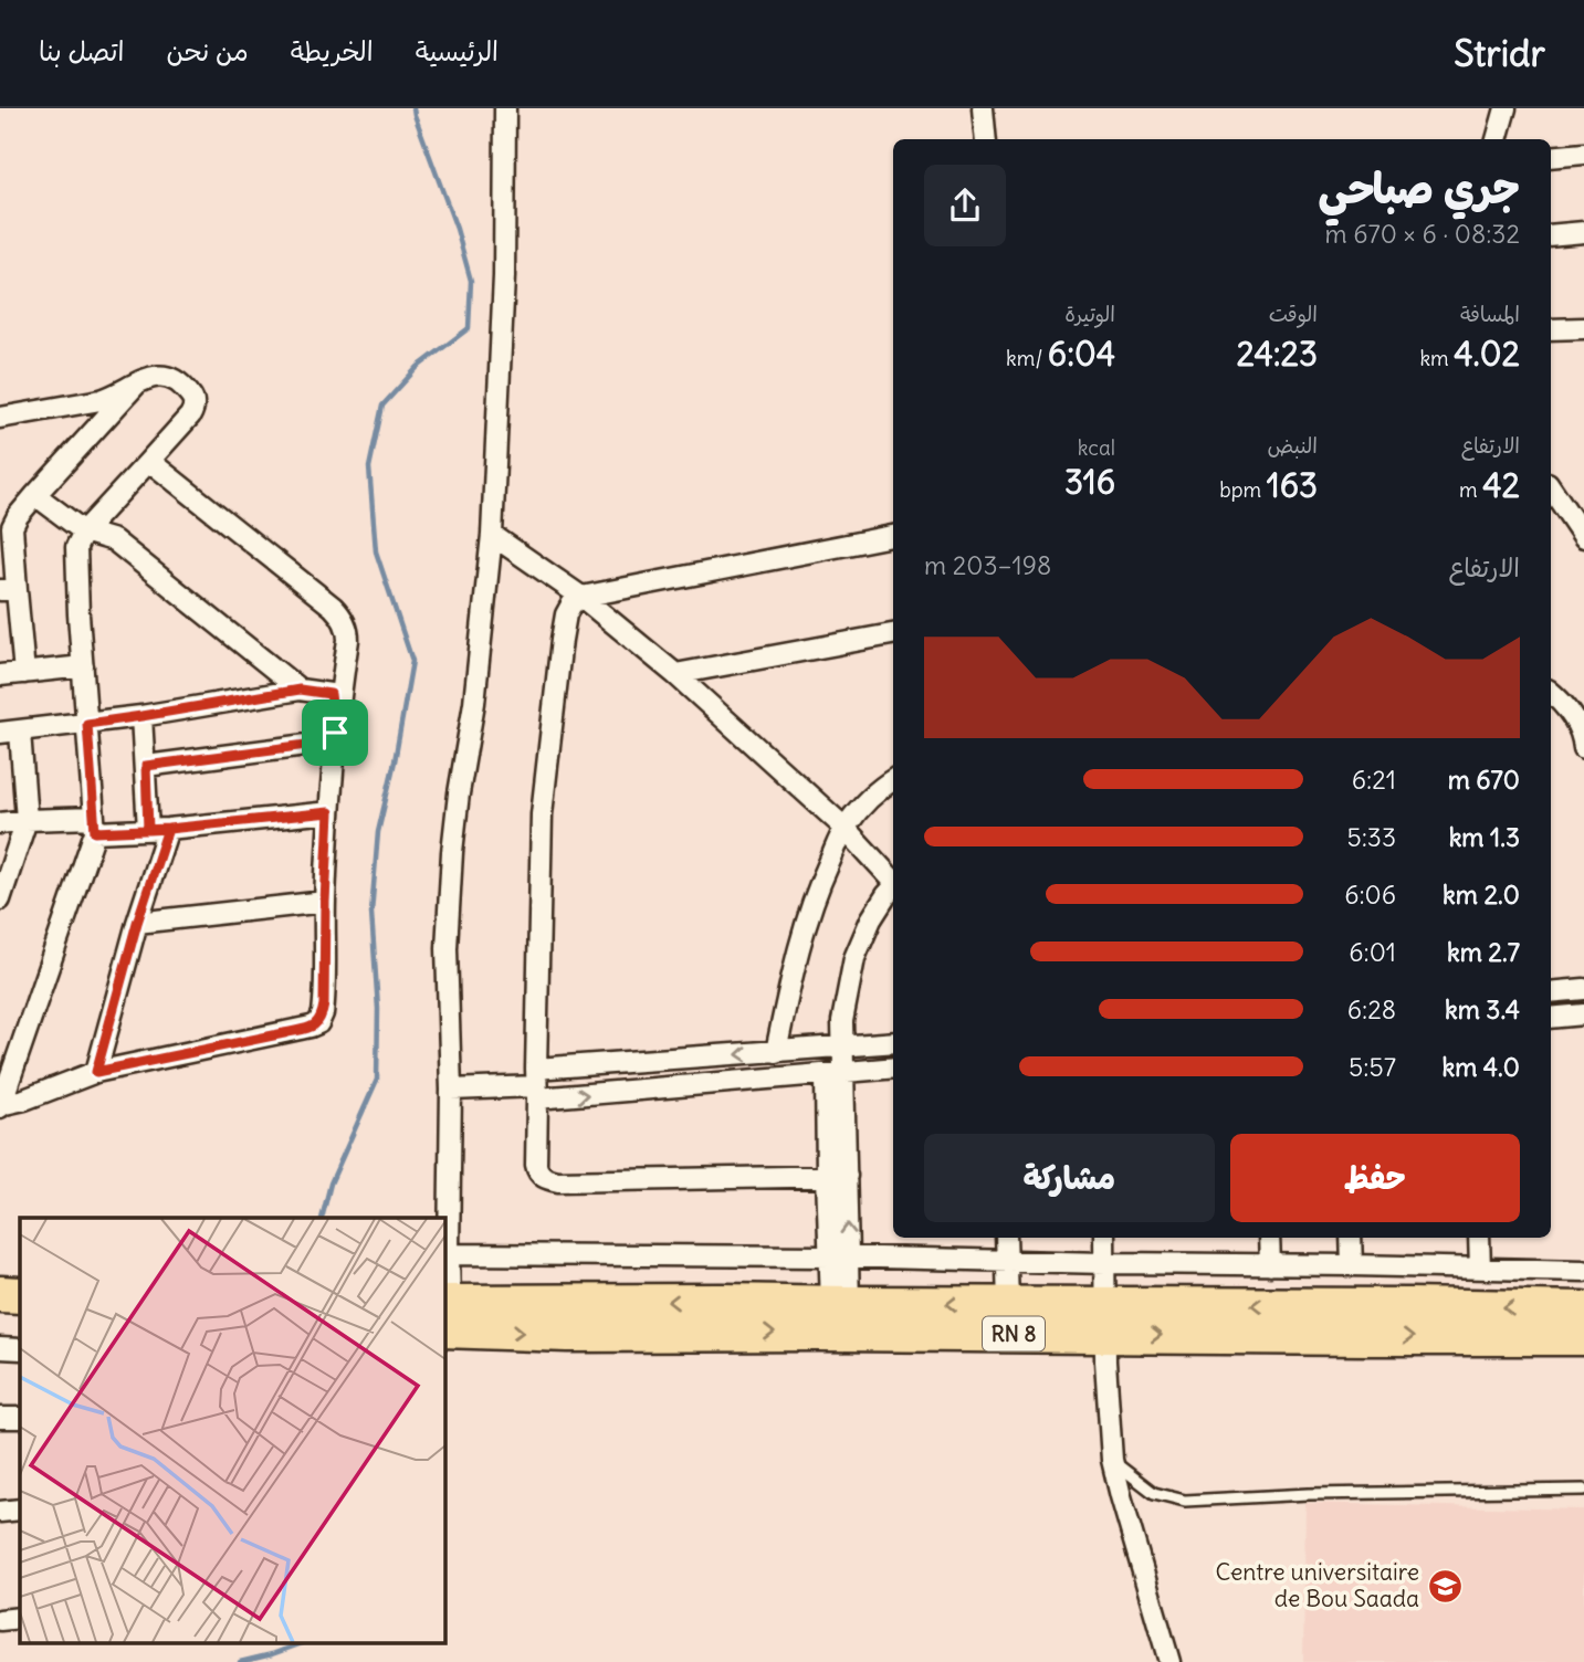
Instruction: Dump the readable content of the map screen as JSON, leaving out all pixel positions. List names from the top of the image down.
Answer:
{
  "streets": {
    "highway": ["RN 8"]
  },
  "places": {
    "school or university": ["Centre universitaire de Bou Saada"]
  },
  "page": {
    "header": "Stridr",
    "nav": [
      "الرئيسية",
      "الخريطة",
      "من نحن",
      "اتصل بنا"
    ],
    "heading": ["جري صباحي", "08:32 · 6 × 670 m"],
    "stats": [
      ["المسافة", "4.02 km"],
      ["الوقت", "24:23"],
      ["الوتيرة", "6:04 /km"],
      ["الارتفاع", "42 m"],
      ["النبض", "163 bpm"],
      ["kcal", "316"]
    ],
    "chart": ["الارتفاع", "198–203 m"],
    "list": [
      {
        "name": "670 m",
        "note": "6:21"
      },
      {
        "name": "1.3 km",
        "note": "5:33"
      },
      {
        "name": "2.0 km",
        "note": "6:06"
      },
      {
        "name": "2.7 km",
        "note": "6:01"
      },
      {
        "name": "3.4 km",
        "note": "6:28"
      },
      {
        "name": "4.0 km",
        "note": "5:57"
      }
    ],
    "buttons": ["حفظ", "مشاركة"]
  }
}
